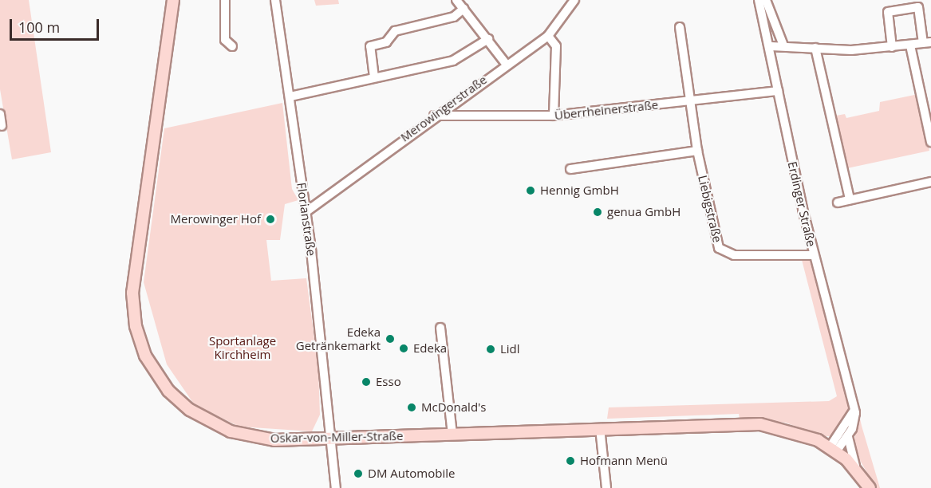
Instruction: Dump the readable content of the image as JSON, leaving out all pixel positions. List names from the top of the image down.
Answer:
{
  "streets": {
    "main road": ["Oskar-von-Miller-Straße"],
    "street": [
      "Merowingerstraße",
      "Überrheinerstraße",
      "Erdinger Straße",
      "Liebigstraße",
      "Florianstraße"
    ]
  },
  "crossings": [
    ["Merowingerstraße", "Überrheinerstraße"],
    ["Merowingerstraße", "Florianstraße"],
    ["Überrheinerstraße", "Erdinger Straße"],
    ["Überrheinerstraße", "Liebigstraße"],
    ["Erdinger Straße", "Liebigstraße"],
    ["Erdinger Straße", "Oskar-von-Miller-Straße"],
    ["Florianstraße", "Oskar-von-Miller-Straße"]
  ],
  "parks": ["Sportanlage Kirchheim"],
  "places": [
    "Hennig GmbH",
    "genua GmbH",
    "Merowinger Hof",
    "Edeka Getränkemarkt",
    "Edeka",
    "Lidl",
    "Esso",
    "McDonald's",
    "Hofmann Menü",
    "DM Automobile"
  ],
  "scale_bar": "100 m"
}
